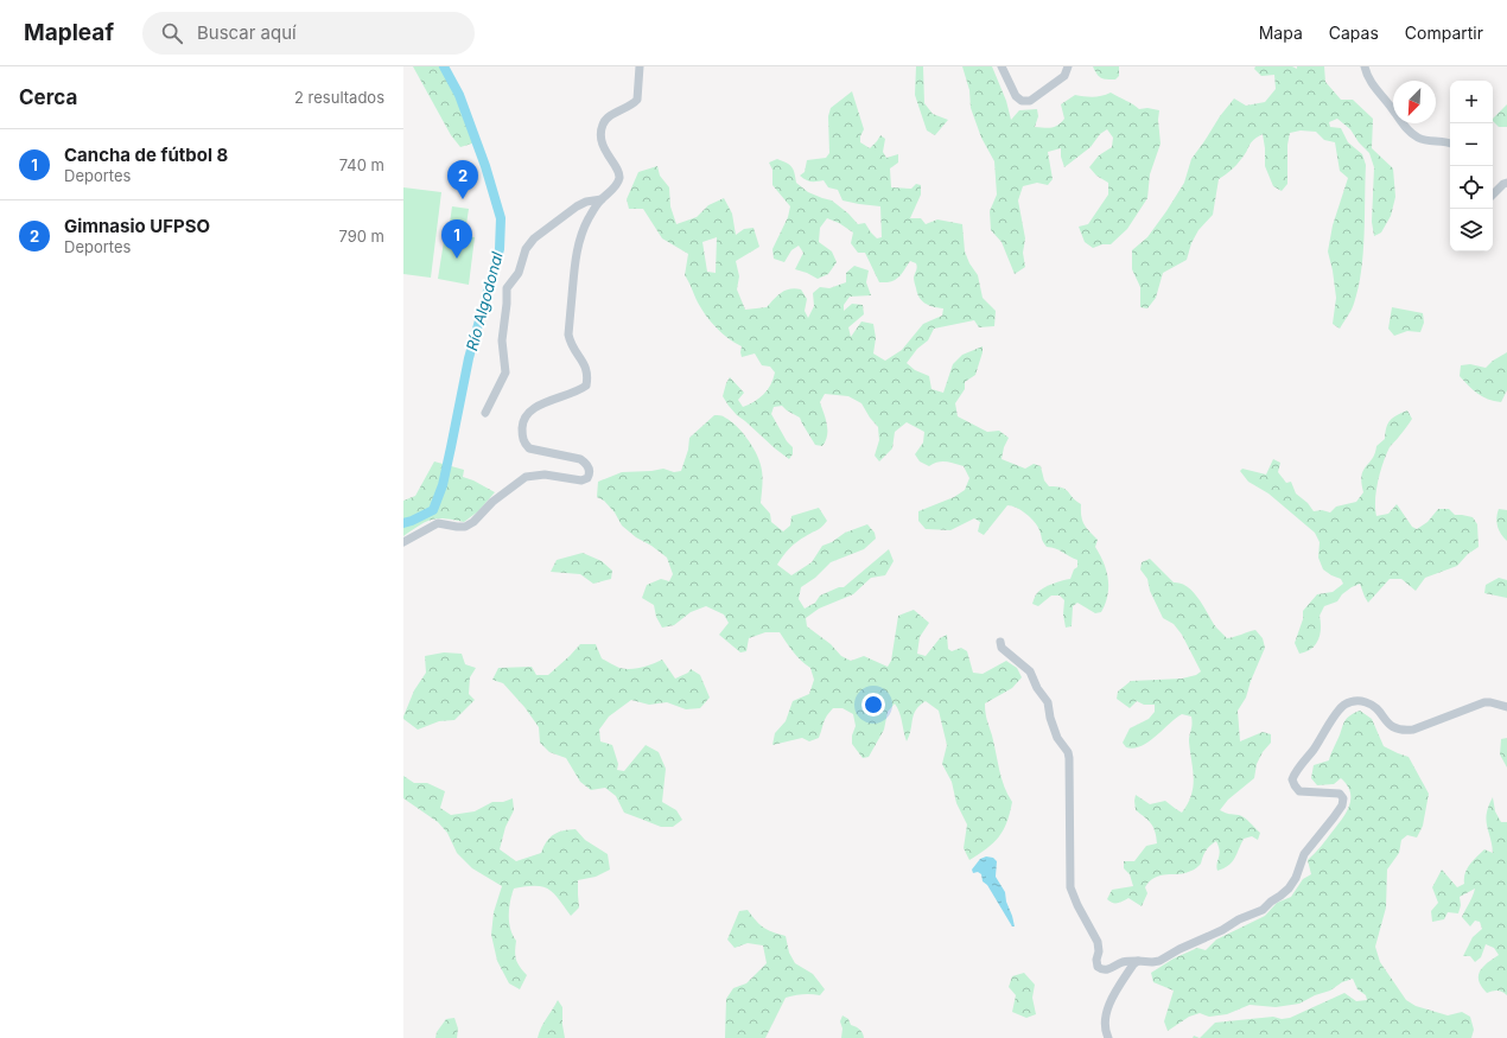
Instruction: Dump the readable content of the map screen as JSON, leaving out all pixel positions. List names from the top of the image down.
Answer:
{
  "water": ["Río Algodonal"],
  "north": "bottom left",
  "page": {
    "header": "Mapleaf",
    "search": "Buscar aquí",
    "nav": ["Mapa", "Capas", "Compartir"],
    "heading": ["Cerca", "2 resultados"],
    "map_buttons": ["+", "−"],
    "list": [
      {
        "mark": "1",
        "name": "Cancha de fútbol 8",
        "note": "Deportes",
        "value": "740 m"
      },
      {
        "mark": "2",
        "name": "Gimnasio UFPSO",
        "note": "Deportes",
        "value": "790 m"
      }
    ],
    "pins": ["2", "1"]
  }
}
